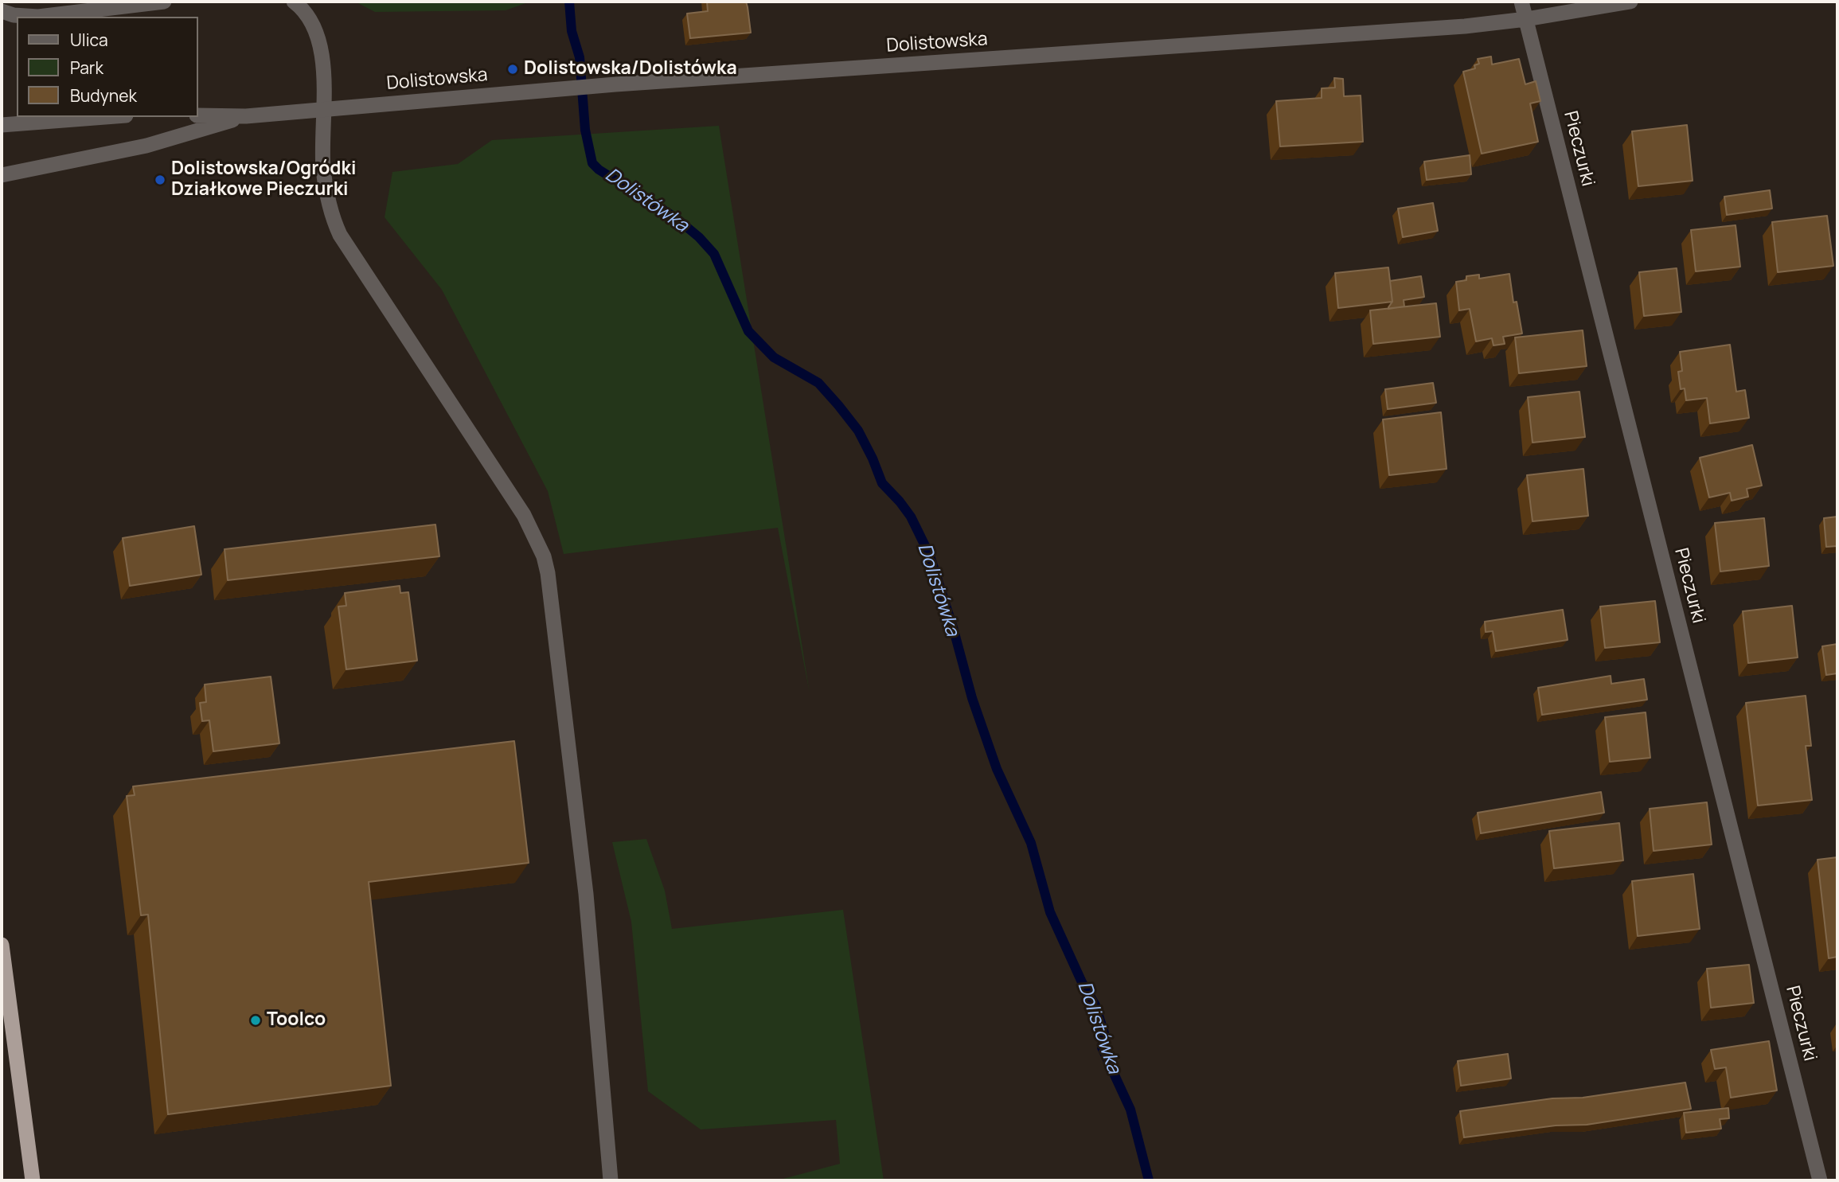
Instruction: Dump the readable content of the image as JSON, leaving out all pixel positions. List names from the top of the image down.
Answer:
{
  "streets": {
    "street": ["Dolistowska", "Pieczurki"]
  },
  "crossings": [
    ["Dolistowska", "Pieczurki"]
  ],
  "water": ["Dolistówka"],
  "places": ["Dolistowska/Dolistówka", "Dolistowska/Ogródki Działkowe Pieczurki", "Toolco"],
  "legend": ["Ulica", "Park", "Budynek"]
}
